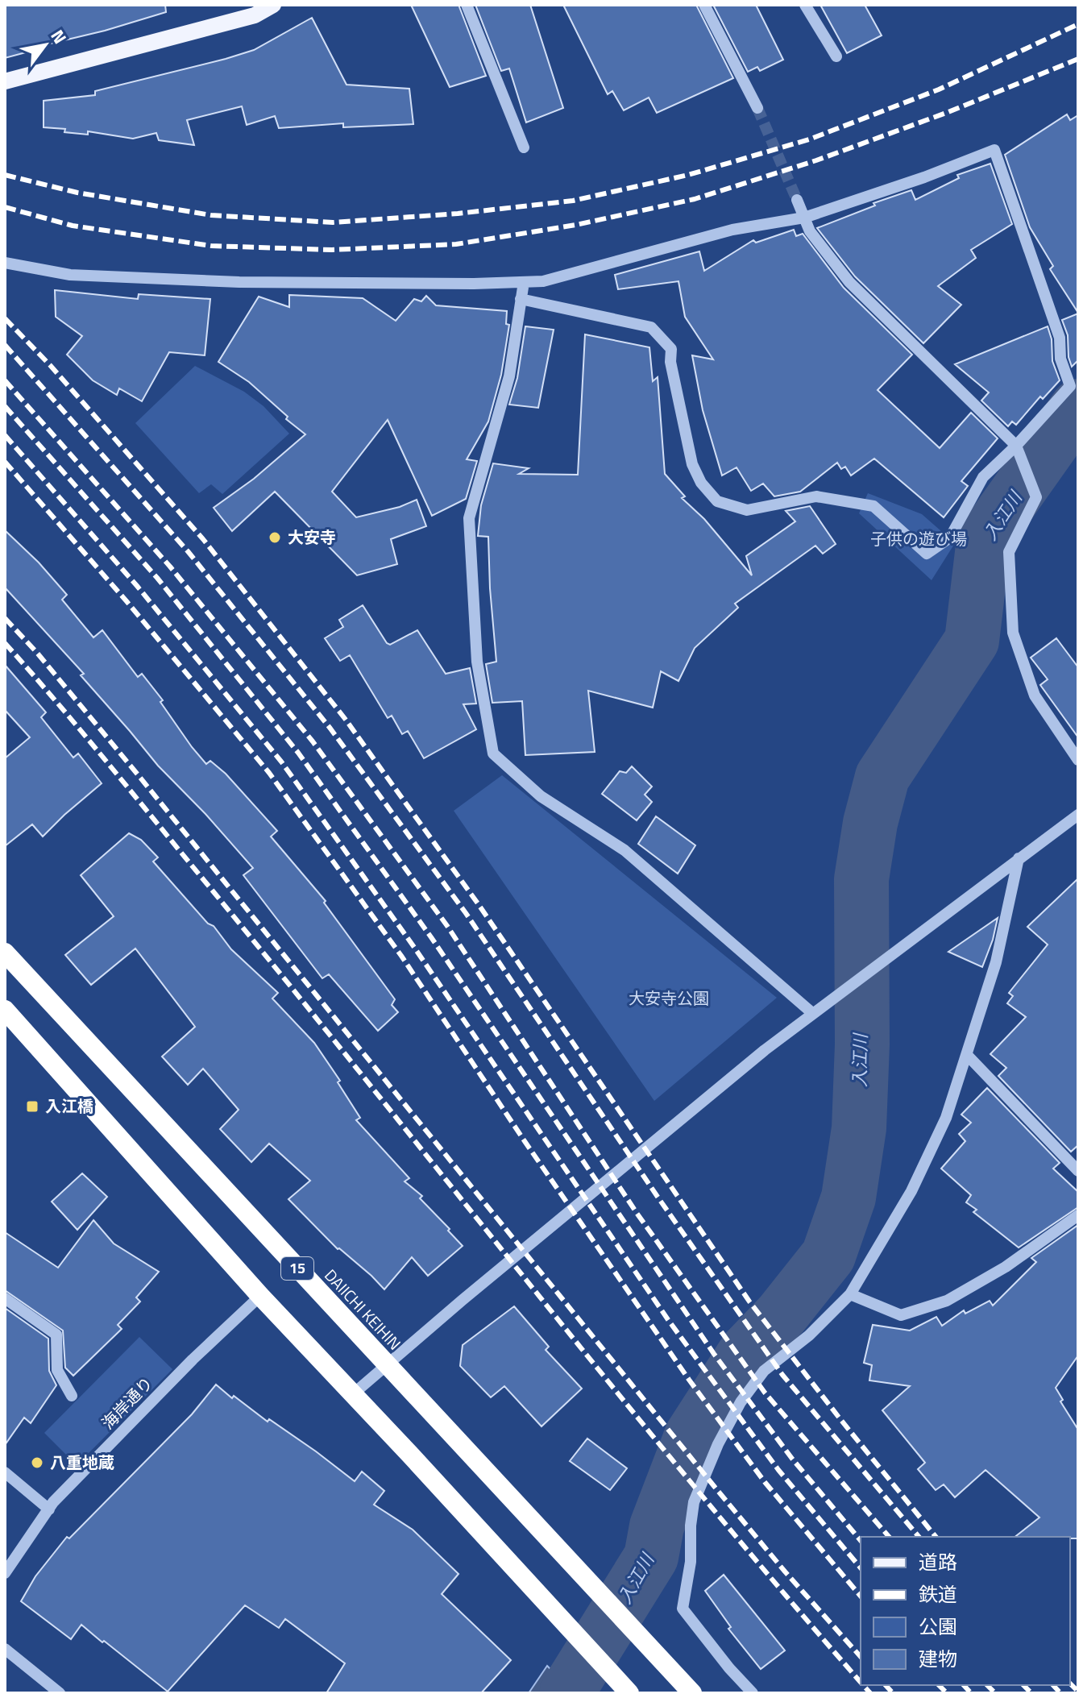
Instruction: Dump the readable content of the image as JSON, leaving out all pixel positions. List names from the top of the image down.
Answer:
{
  "streets": {
    "highway": ["15", "DAIICHI KEIHIN"],
    "street": ["海岸通り"]
  },
  "water": ["入江川"],
  "parks": ["子供の遊び場", "大安寺公園"],
  "places": {
    "other": ["大安寺", "八重地蔵"],
    "transit": ["入江橋"]
  },
  "legend": [
    "道路",
    "鉄道",
    "公園",
    "建物"
  ],
  "north": "top right"
}
